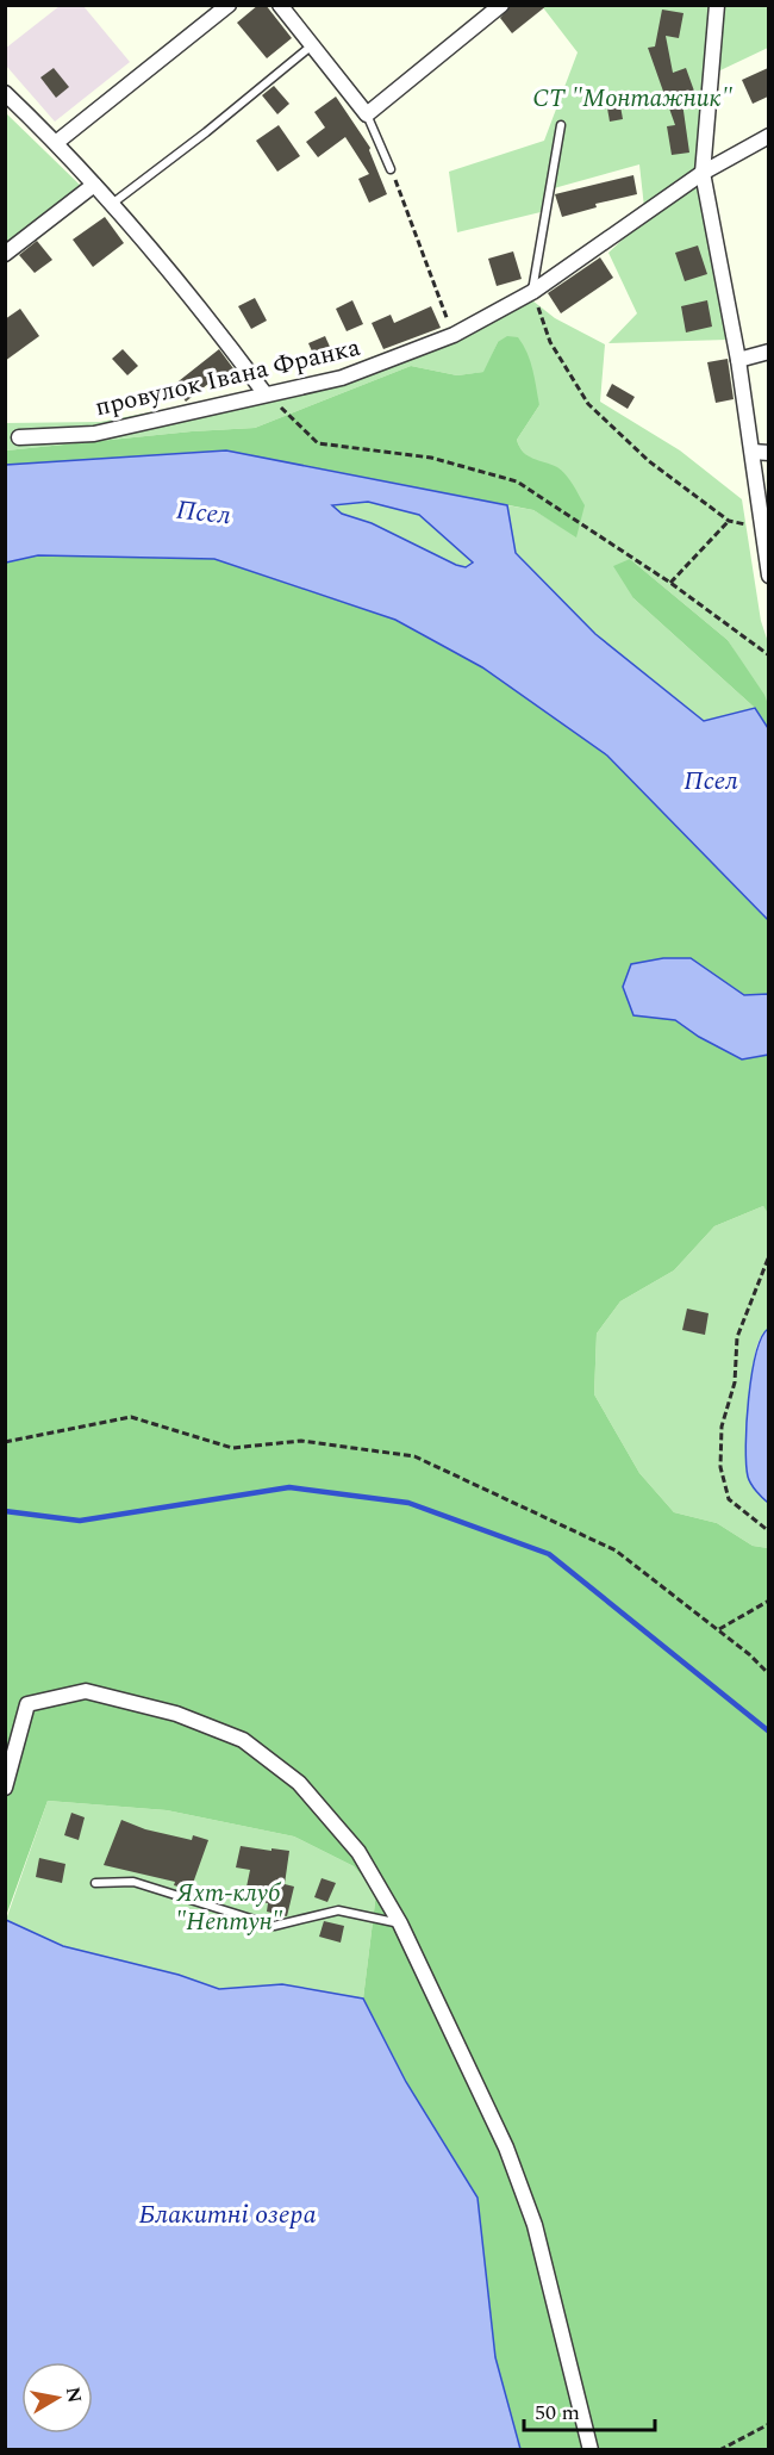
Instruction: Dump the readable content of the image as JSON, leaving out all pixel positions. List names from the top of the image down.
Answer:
{
  "streets": {
    "street": ["провулок Івана Франка"]
  },
  "water": ["Псел", "Блакитні озера"],
  "parks": ["СТ \"Монтажник\"", "Яхт-клуб \"Нептун\""],
  "scale_bar": "50 m",
  "north": "right"
}
